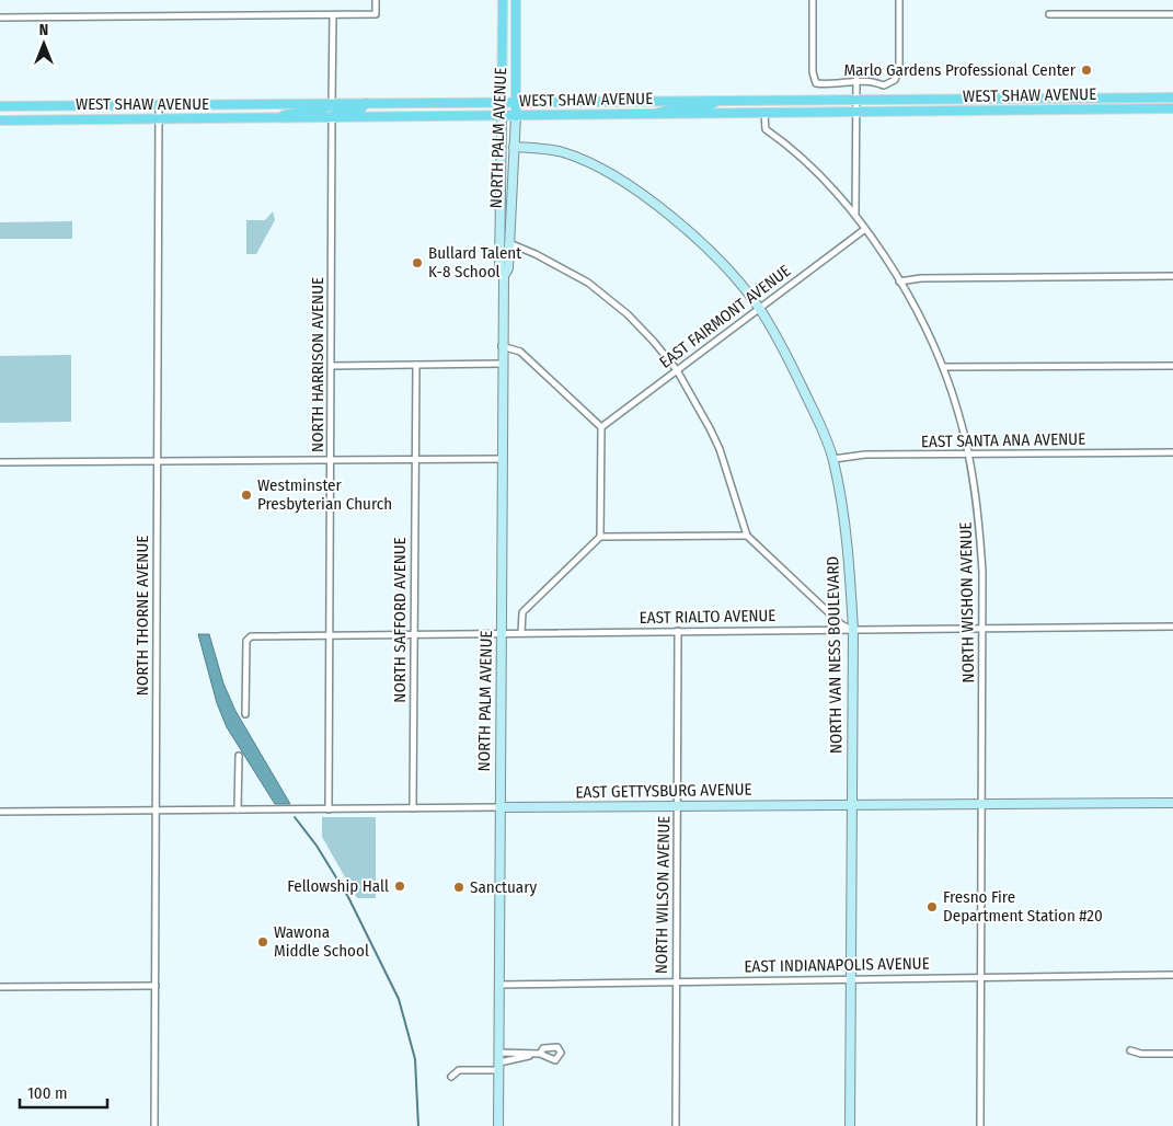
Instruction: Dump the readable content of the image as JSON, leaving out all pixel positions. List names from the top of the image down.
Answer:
{
  "streets": {
    "main road": ["WEST SHAW AVENUE", "NORTH PALM AVENUE"],
    "street": [
      "EAST FAIRMONT AVENUE",
      "NORTH HARRISON AVENUE",
      "EAST SANTA ANA AVENUE",
      "NORTH WISHON AVENUE",
      "NORTH THORNE AVENUE",
      "EAST RIALTO AVENUE",
      "NORTH SAFFORD AVENUE",
      "NORTH VAN NESS BOULEVARD",
      "EAST GETTYSBURG AVENUE",
      "NORTH WILSON AVENUE",
      "EAST INDIANAPOLIS AVENUE"
    ]
  },
  "crossings": [
    ["WEST SHAW AVENUE", "NORTH PALM AVENUE"],
    ["WEST SHAW AVENUE", "NORTH HARRISON AVENUE"],
    ["WEST SHAW AVENUE", "NORTH WISHON AVENUE"],
    ["WEST SHAW AVENUE", "NORTH THORNE AVENUE"],
    ["NORTH PALM AVENUE", "EAST RIALTO AVENUE"],
    ["NORTH PALM AVENUE", "NORTH VAN NESS BOULEVARD"],
    ["NORTH PALM AVENUE", "EAST GETTYSBURG AVENUE"],
    ["NORTH PALM AVENUE", "EAST INDIANAPOLIS AVENUE"],
    ["EAST FAIRMONT AVENUE", "NORTH WISHON AVENUE"],
    ["EAST FAIRMONT AVENUE", "NORTH VAN NESS BOULEVARD"],
    ["NORTH HARRISON AVENUE", "EAST RIALTO AVENUE"],
    ["NORTH HARRISON AVENUE", "EAST GETTYSBURG AVENUE"],
    ["EAST SANTA ANA AVENUE", "NORTH WISHON AVENUE"],
    ["EAST SANTA ANA AVENUE", "NORTH VAN NESS BOULEVARD"],
    ["NORTH WISHON AVENUE", "EAST RIALTO AVENUE"],
    ["NORTH WISHON AVENUE", "EAST GETTYSBURG AVENUE"],
    ["NORTH WISHON AVENUE", "EAST INDIANAPOLIS AVENUE"],
    ["NORTH THORNE AVENUE", "EAST GETTYSBURG AVENUE"],
    ["EAST RIALTO AVENUE", "NORTH SAFFORD AVENUE"],
    ["EAST RIALTO AVENUE", "NORTH VAN NESS BOULEVARD"],
    ["EAST RIALTO AVENUE", "NORTH WILSON AVENUE"],
    ["NORTH SAFFORD AVENUE", "EAST GETTYSBURG AVENUE"],
    ["NORTH VAN NESS BOULEVARD", "EAST GETTYSBURG AVENUE"],
    ["NORTH VAN NESS BOULEVARD", "EAST INDIANAPOLIS AVENUE"],
    ["EAST GETTYSBURG AVENUE", "NORTH WILSON AVENUE"],
    ["NORTH WILSON AVENUE", "EAST INDIANAPOLIS AVENUE"]
  ],
  "places": [
    "Marlo Gardens Professional Center",
    "Bullard Talent K-8 School",
    "Westminster Presbyterian Church",
    "Fellowship Hall",
    "Sanctuary",
    "Fresno Fire Department Station #20",
    "Wawona Middle School"
  ],
  "scale_bar": "100 m",
  "north": "top"
}
